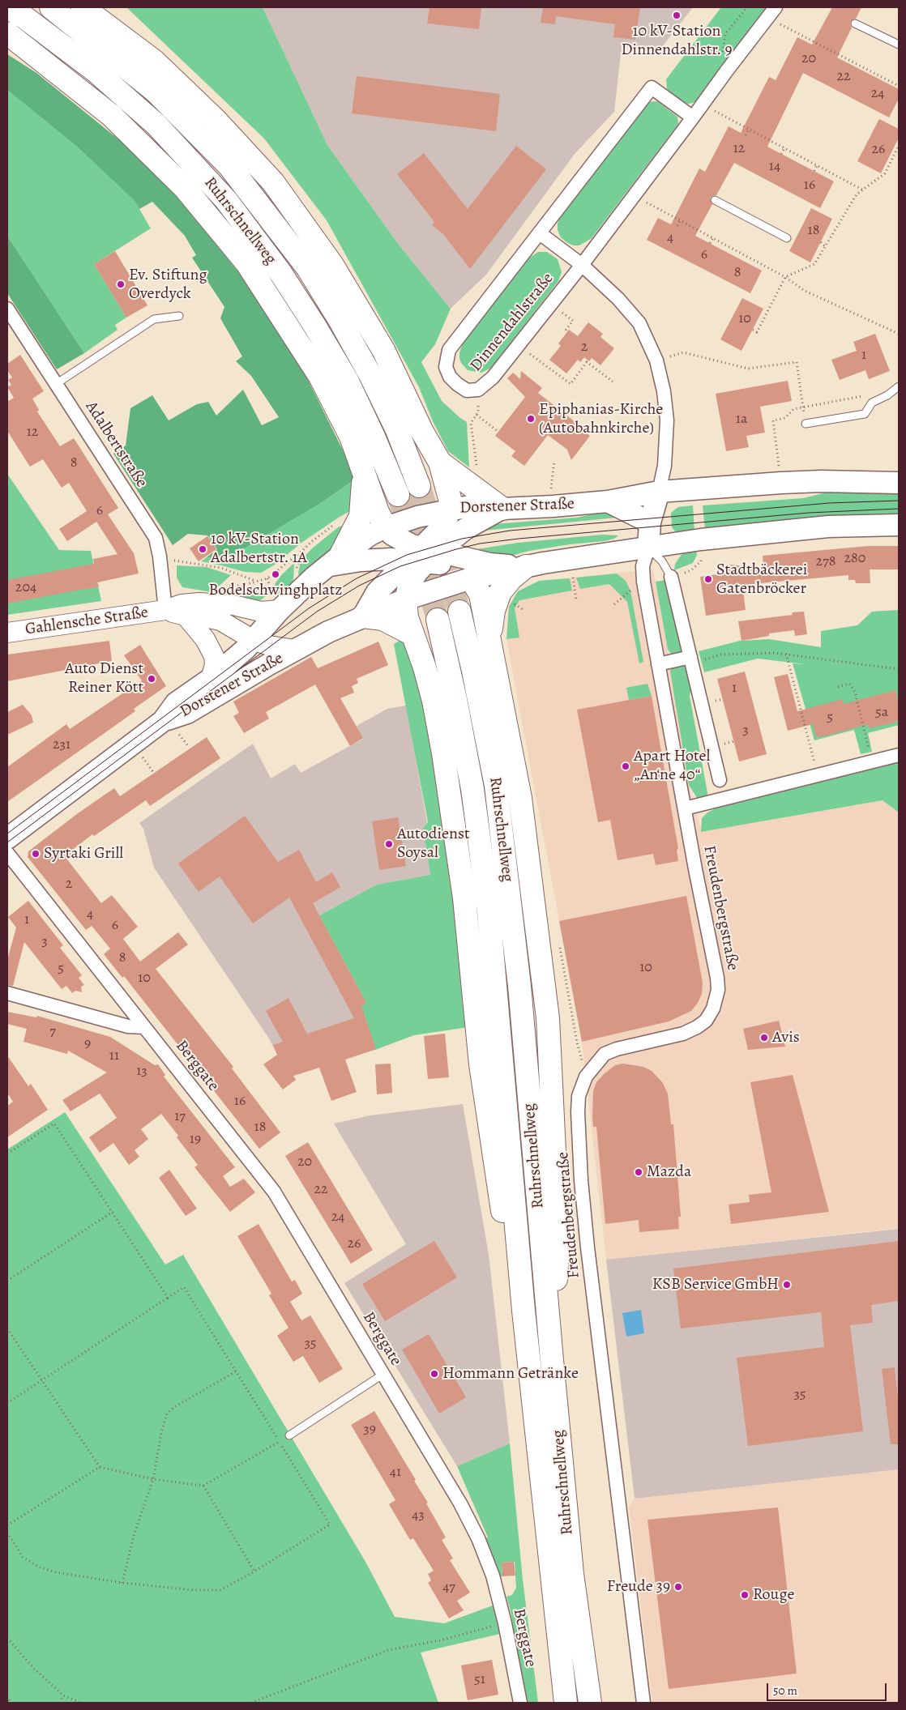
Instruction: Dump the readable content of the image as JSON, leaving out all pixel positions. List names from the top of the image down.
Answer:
{
  "streets": {
    "highway": ["Ruhrschnellweg"],
    "main road": ["Dorstener Straße"],
    "street": [
      "Dinnendahlstraße",
      "Adalbertstraße",
      "Gahlensche Straße",
      "Freudenbergstraße",
      "Berggate"
    ]
  },
  "crossings": [
    ["Adalbertstraße", "Gahlensche Straße"],
    ["Dorstener Straße", "Gahlensche Straße"],
    ["Dorstener Straße", "Freudenbergstraße"]
  ],
  "places": [
    "10 kV-Station Dinnendahlstr. 9",
    "Ev. Stiftung Overdyck",
    "Epiphanias-Kirche (Autobahnkirche)",
    "10 kV-Station Adalbertstr. 1A",
    "Bodelschwinghplatz",
    "Stadtbäckerei Gatenbröcker",
    "Auto Dienst Reiner Kött",
    "Apart Hotel „An‘ne 40“",
    "Autodienst Soysal",
    "Syrtaki Grill",
    "Avis",
    "Mazda",
    "KSB Service GmbH",
    "Hommann Getränke",
    "Freude 39",
    "Rouge"
  ],
  "house_numbers": [
    "20",
    "22",
    "24",
    "12",
    "26",
    "14",
    "16",
    "18",
    "4",
    "6",
    "8",
    "10",
    "2",
    "1",
    "1a",
    "12",
    "8",
    "6",
    "280",
    "278",
    "204",
    "1",
    "5a",
    "5",
    "3",
    "231",
    "2",
    "4",
    "1",
    "6",
    "3",
    "8",
    "10",
    "5",
    "10",
    "7",
    "9",
    "11",
    "13",
    "16",
    "17",
    "18",
    "19",
    "20",
    "22",
    "24",
    "26",
    "35",
    "35",
    "39",
    "41",
    "43",
    "47",
    "51"
  ],
  "scale_bar": "50 m"
}
